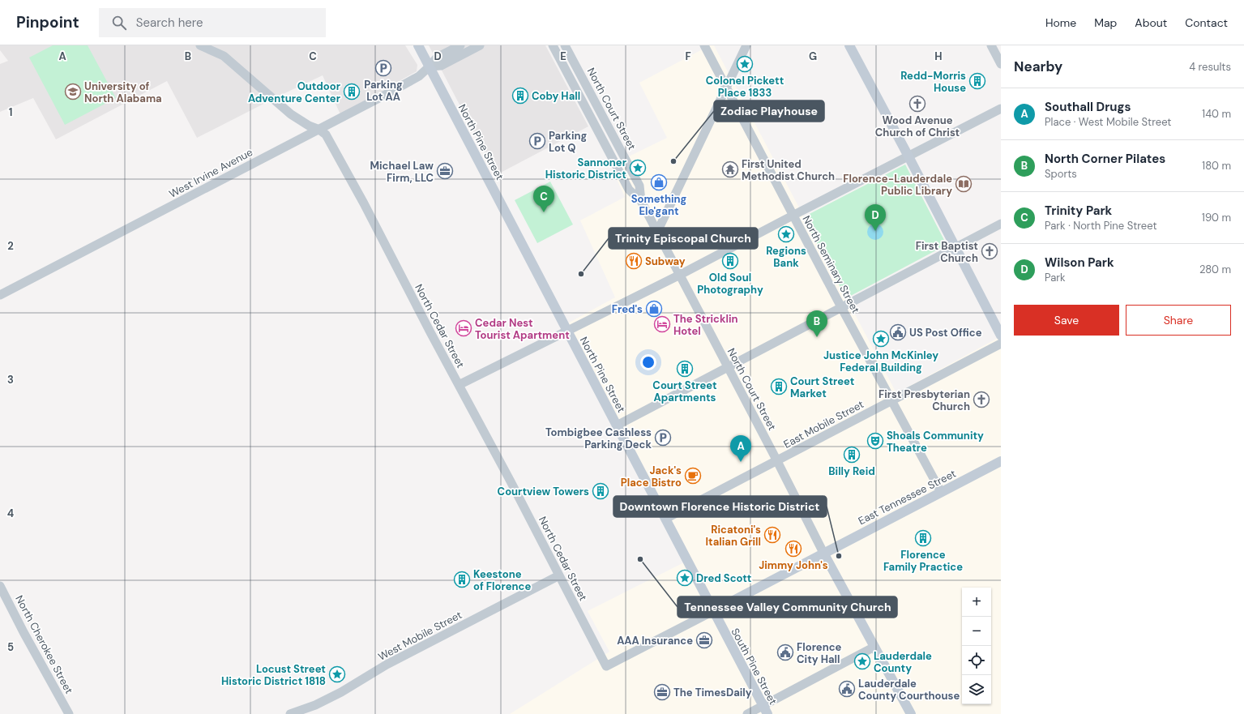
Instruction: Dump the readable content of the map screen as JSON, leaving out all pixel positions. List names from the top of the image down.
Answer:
{
  "streets": {
    "main road": ["North Pine Street", "East Tennessee Street", "South Pine Street"],
    "street": [
      "North Court Street",
      "West Irvine Avenue",
      "North Seminary Street",
      "North Cedar Street",
      "East Mobile Street",
      "West Mobile Street",
      "North Cherokee Street"
    ]
  },
  "crossings": [
    ["North Court Street", "East Mobile Street"],
    ["North Court Street", "East Tennessee Street"],
    ["North Pine Street", "West Irvine Avenue"],
    ["North Pine Street", "North Cedar Street"],
    ["North Pine Street", "East Tennessee Street"],
    ["North Pine Street", "South Pine Street"],
    ["West Irvine Avenue", "North Cedar Street"],
    ["North Seminary Street", "East Mobile Street"],
    ["North Seminary Street", "East Tennessee Street"],
    ["North Cedar Street", "East Tennessee Street"],
    ["North Cedar Street", "West Mobile Street"],
    ["North Cedar Street", "South Pine Street"],
    ["East Tennessee Street", "South Pine Street"]
  ],
  "places": {
    "place": [
      "Colonel Pickett Place 1833",
      "Sannoner Historic District",
      "Regions Bank",
      "Justice John McKinley Federal Building",
      "Dred Scott",
      "Lauderdale County",
      "Locust Street Historic District 1818"
    ],
    "parking": ["Parking Lot AA", "Parking Lot Q", "Tombigbee Cashless Parking Deck"],
    "building": [
      "Redd-Morris House",
      "Outdoor Adventure Center",
      "Coby Hall",
      "Old Soul Photography",
      "Court Street Apartments",
      "Court Street Market",
      "Billy Reid",
      "Courtview Towers",
      "Florence Family Practice",
      "Keestone of Florence"
    ],
    "school or university": ["University of North Alabama"],
    "church": ["Wood Avenue Church of Christ", "First Baptist Church", "First Presbyterian Church"],
    "other": [
      "Zodiac Playhouse",
      "Trinity Episcopal Church",
      "Downtown Florence Historic District",
      "Tennessee Valley Community Church"
    ],
    "temple": ["First United Methodist Church"],
    "office": ["Michael Law Firm, LLC", "AAA Insurance", "The TimesDaily"],
    "shop": ["Something Ele'gant", "Fred's"],
    "library": ["Florence-Lauderdale Public Library"],
    "restaurant": ["Subway", "Ricatoni's Italian Grill", "Jimmy John's"],
    "hotel": ["The Stricklin Hotel", "Cedar Nest Tourist Apartment"],
    "public building": ["US Post Office", "Florence City Hall", "Lauderdale County Courthouse"],
    "theatre": ["Shoals Community Theatre"],
    "cafe": ["Jack's Place Bistro"]
  },
  "page": {
    "header": "Pinpoint",
    "search": "Search here",
    "nav": [
      "Home",
      "Map",
      "About",
      "Contact"
    ],
    "heading": ["Nearby", "4 results"],
    "list": [
      {
        "mark": "A",
        "name": "Southall Drugs",
        "note": "Place · West Mobile Street",
        "value": "140 m"
      },
      {
        "mark": "B",
        "name": "North Corner Pilates",
        "note": "Sports",
        "value": "180 m"
      },
      {
        "mark": "C",
        "name": "Trinity Park",
        "note": "Park · North Pine Street",
        "value": "190 m"
      },
      {
        "mark": "D",
        "name": "Wilson Park",
        "note": "Park",
        "value": "280 m"
      }
    ],
    "pins": [
      "C",
      "D",
      "B",
      "A"
    ],
    "buttons": ["Save", "Share"],
    "map_buttons": ["+", "−"]
  },
  "grid": {
    "columns": [
      "A",
      "B",
      "C",
      "D",
      "E",
      "F",
      "G",
      "H"
    ],
    "rows": [
      "1",
      "2",
      "3",
      "4",
      "5"
    ]
  }
}
